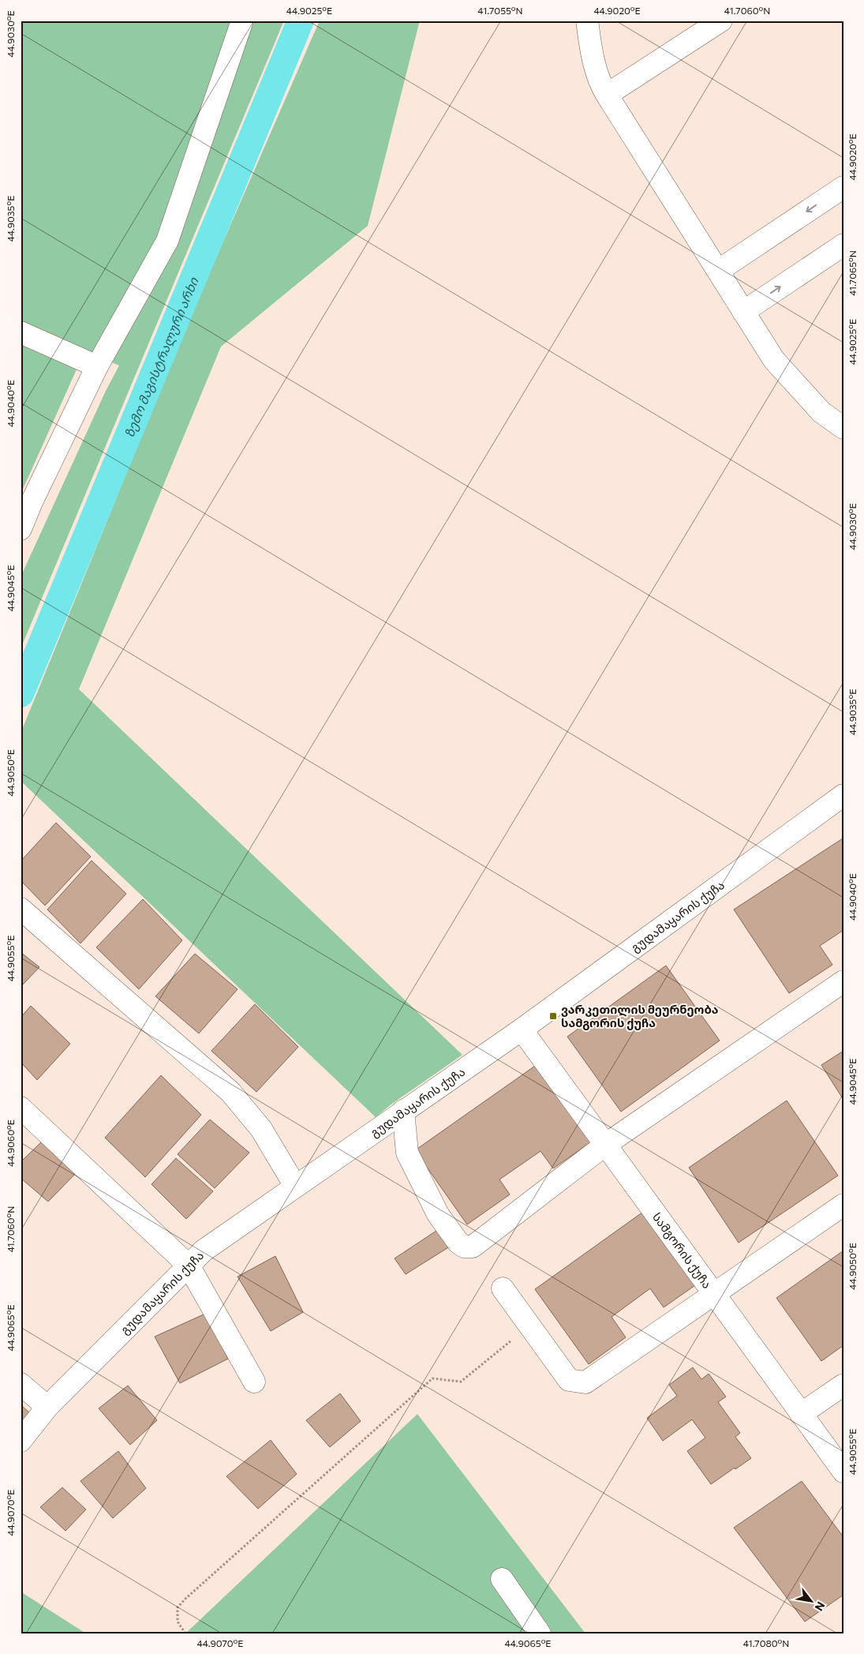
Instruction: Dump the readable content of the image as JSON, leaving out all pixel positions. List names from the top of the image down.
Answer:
{
  "streets": {
    "street": ["გუდამაყარის ქუჩა", "სამგორის ქუჩა"]
  },
  "crossings": [
    ["გუდამაყარის ქუჩა", "სამგორის ქუჩა"]
  ],
  "water": ["ზემო მაგისტრალური არხი"],
  "places": {
    "transit": ["ვარკეთილის მეურნეობა სამგორის ქუჩა"]
  },
  "north": "bottom right",
  "coordinates": [
    "44.9025°E",
    "41.7055°N",
    "44.9020°E",
    "41.7060°N",
    "44.9030°E",
    "44.9035°E",
    "41.7065°N",
    "44.9040°E",
    "44.9045°E",
    "44.9050°E",
    "44.9055°E",
    "44.9060°E",
    "44.9065°E",
    "44.9070°E",
    "41.7080°N"
  ]
}
